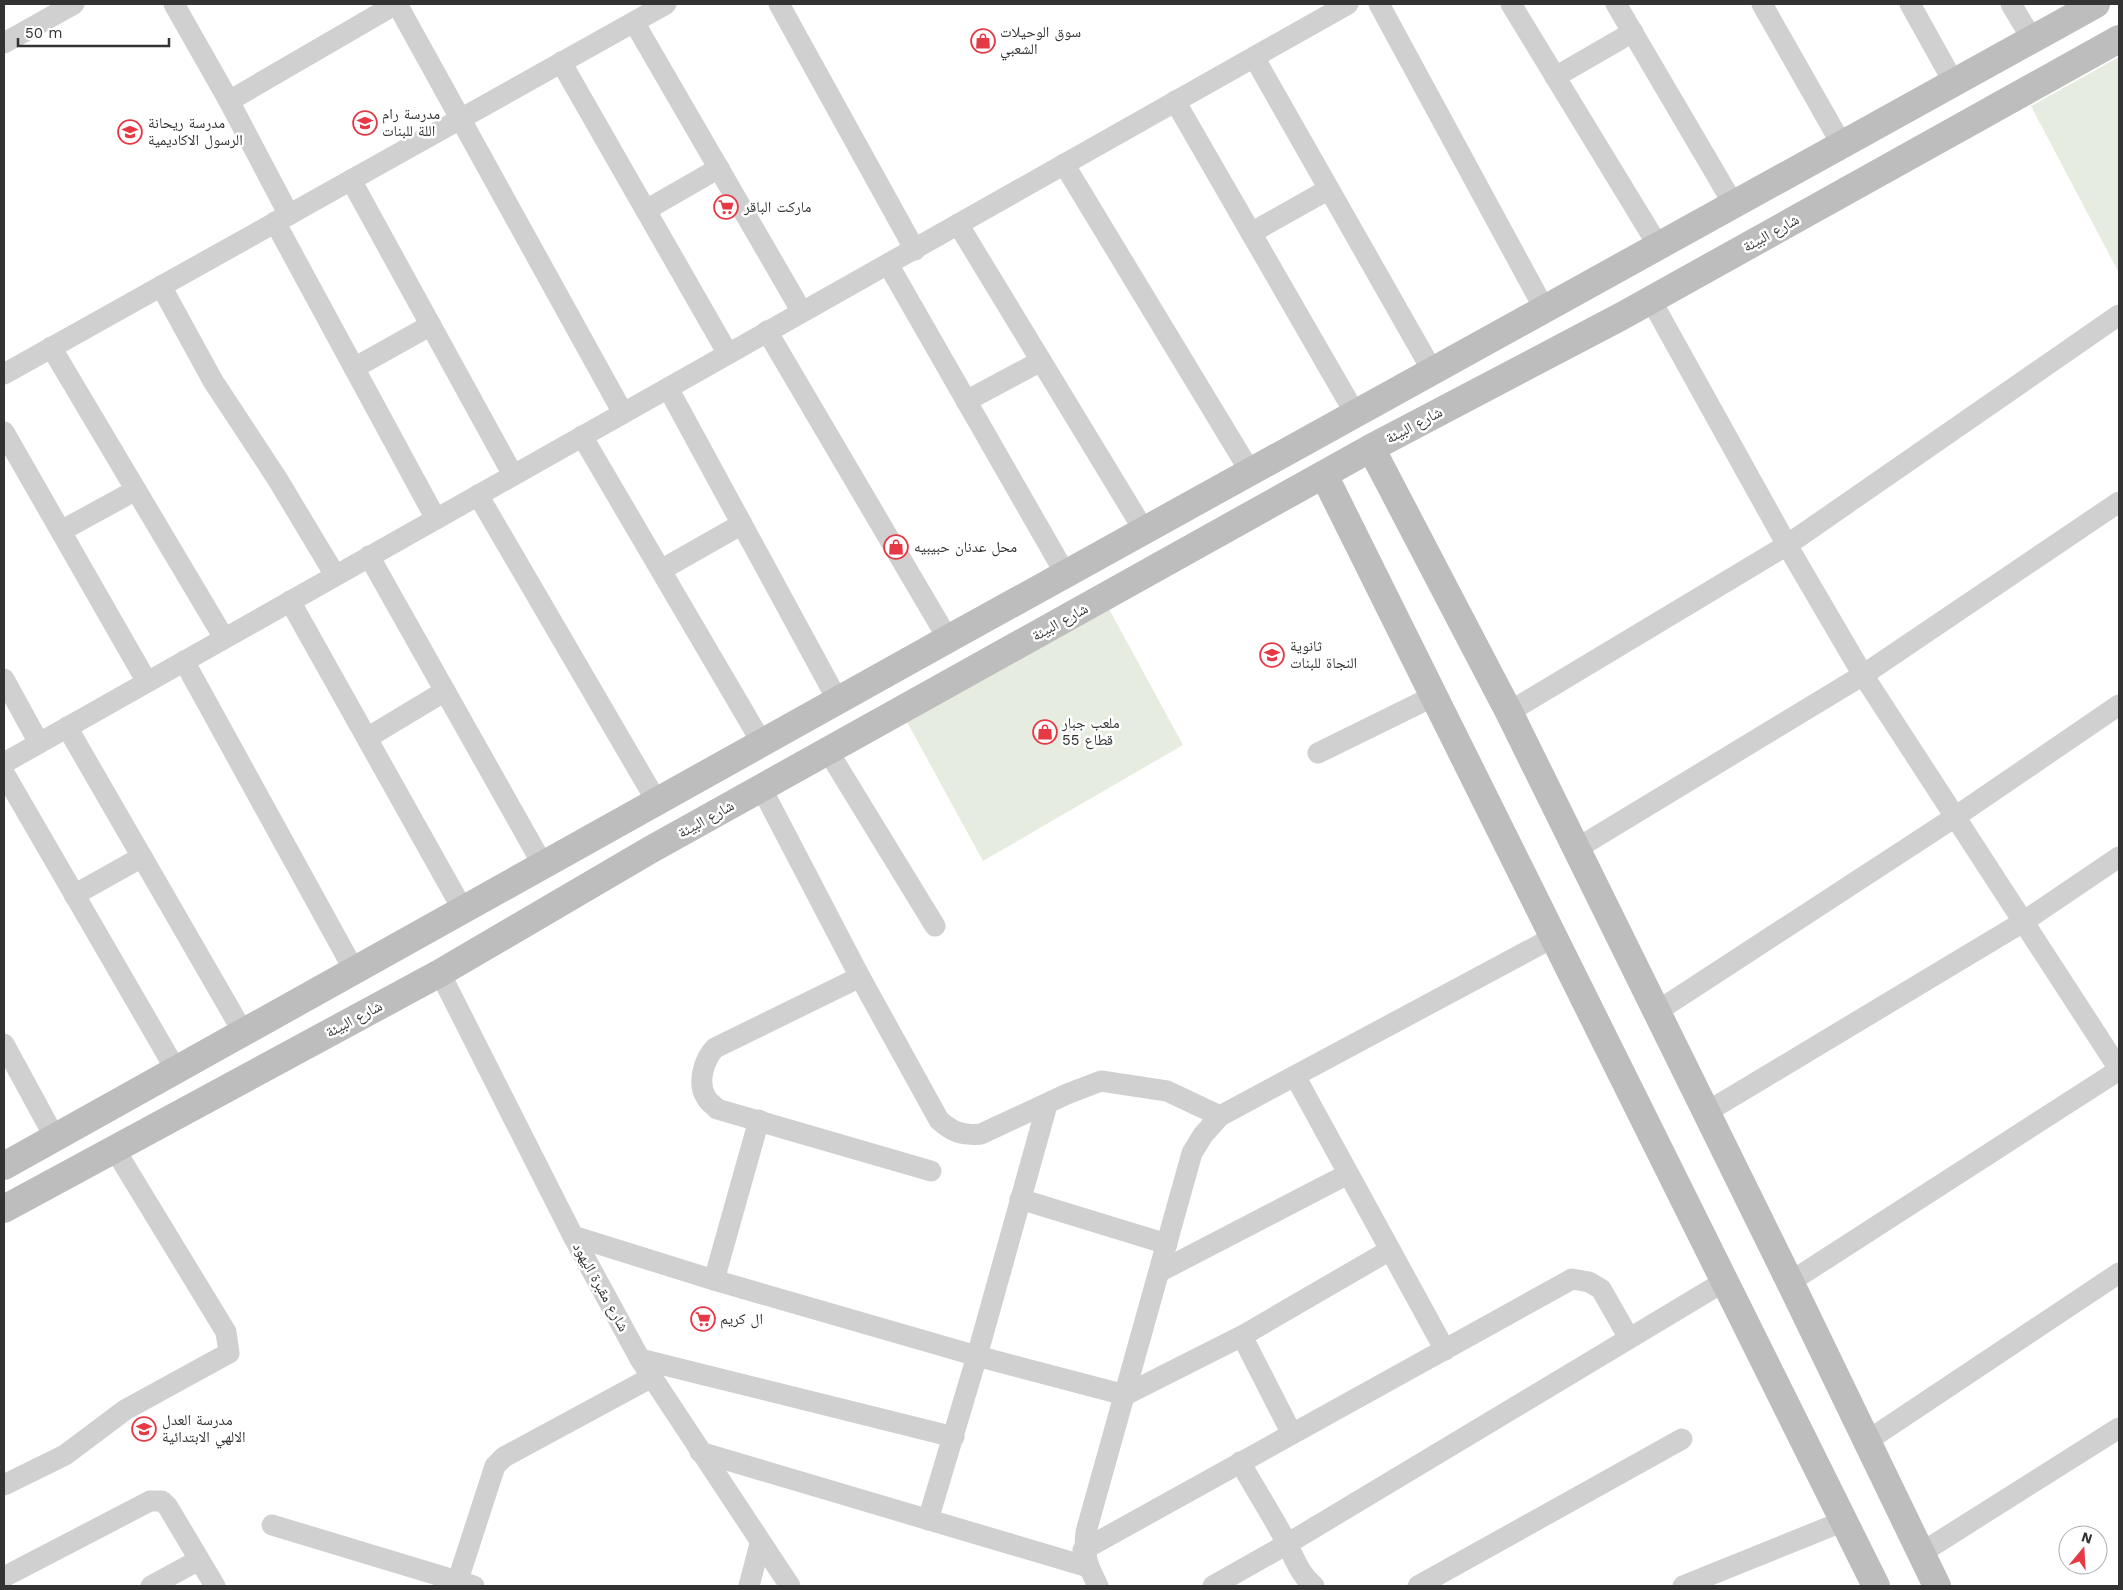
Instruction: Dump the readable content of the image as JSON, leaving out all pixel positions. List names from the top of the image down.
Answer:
{
  "streets": {
    "street": ["شارع البيئة", "شارع مقبرة اليهود"]
  },
  "crossings": [
    ["شارع البيئة", "شارع مقبرة اليهود"]
  ],
  "places": {
    "shop": ["سوق الوحيلات الشعبي", "محل عدنان حبيبيه", "ملعب جبار قطاع 55"],
    "school or university": [
      "مدرسة رام اللة للبنات",
      "مدرسة ريحانة الرسول الاكاديمية",
      "ثانوية النجاة للبنات",
      "مدرسة العدل الالهي الابتدائية"
    ],
    "supermarket": ["ماركت الباقر", "ال كريم"]
  },
  "scale_bar": "50 m",
  "north": "top"
}
